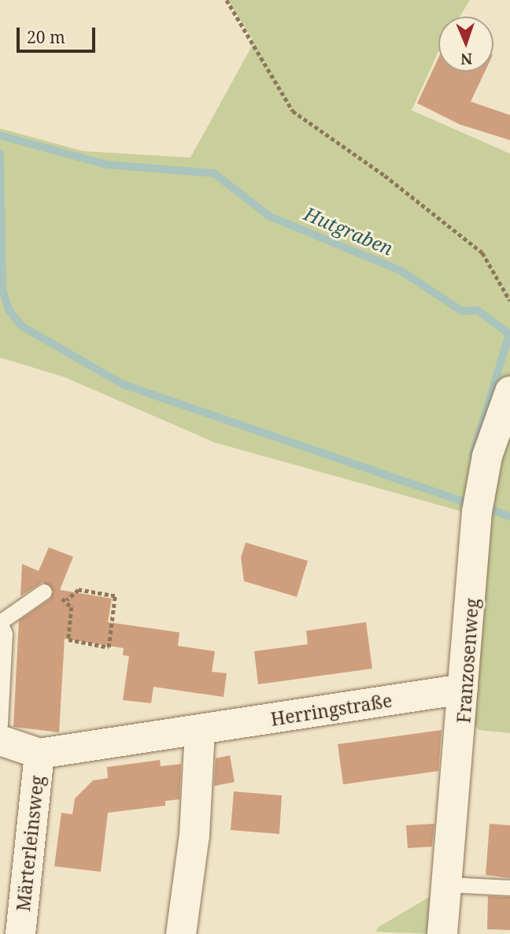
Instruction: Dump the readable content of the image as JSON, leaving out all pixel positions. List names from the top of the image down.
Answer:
{
  "streets": {
    "street": ["Franzosenweg", "Herringstraße", "Märterleinsweg"]
  },
  "crossings": [
    ["Franzosenweg", "Herringstraße"],
    ["Herringstraße", "Märterleinsweg"]
  ],
  "water": ["Hutgraben"],
  "scale_bar": "20 m",
  "north": "bottom"
}
